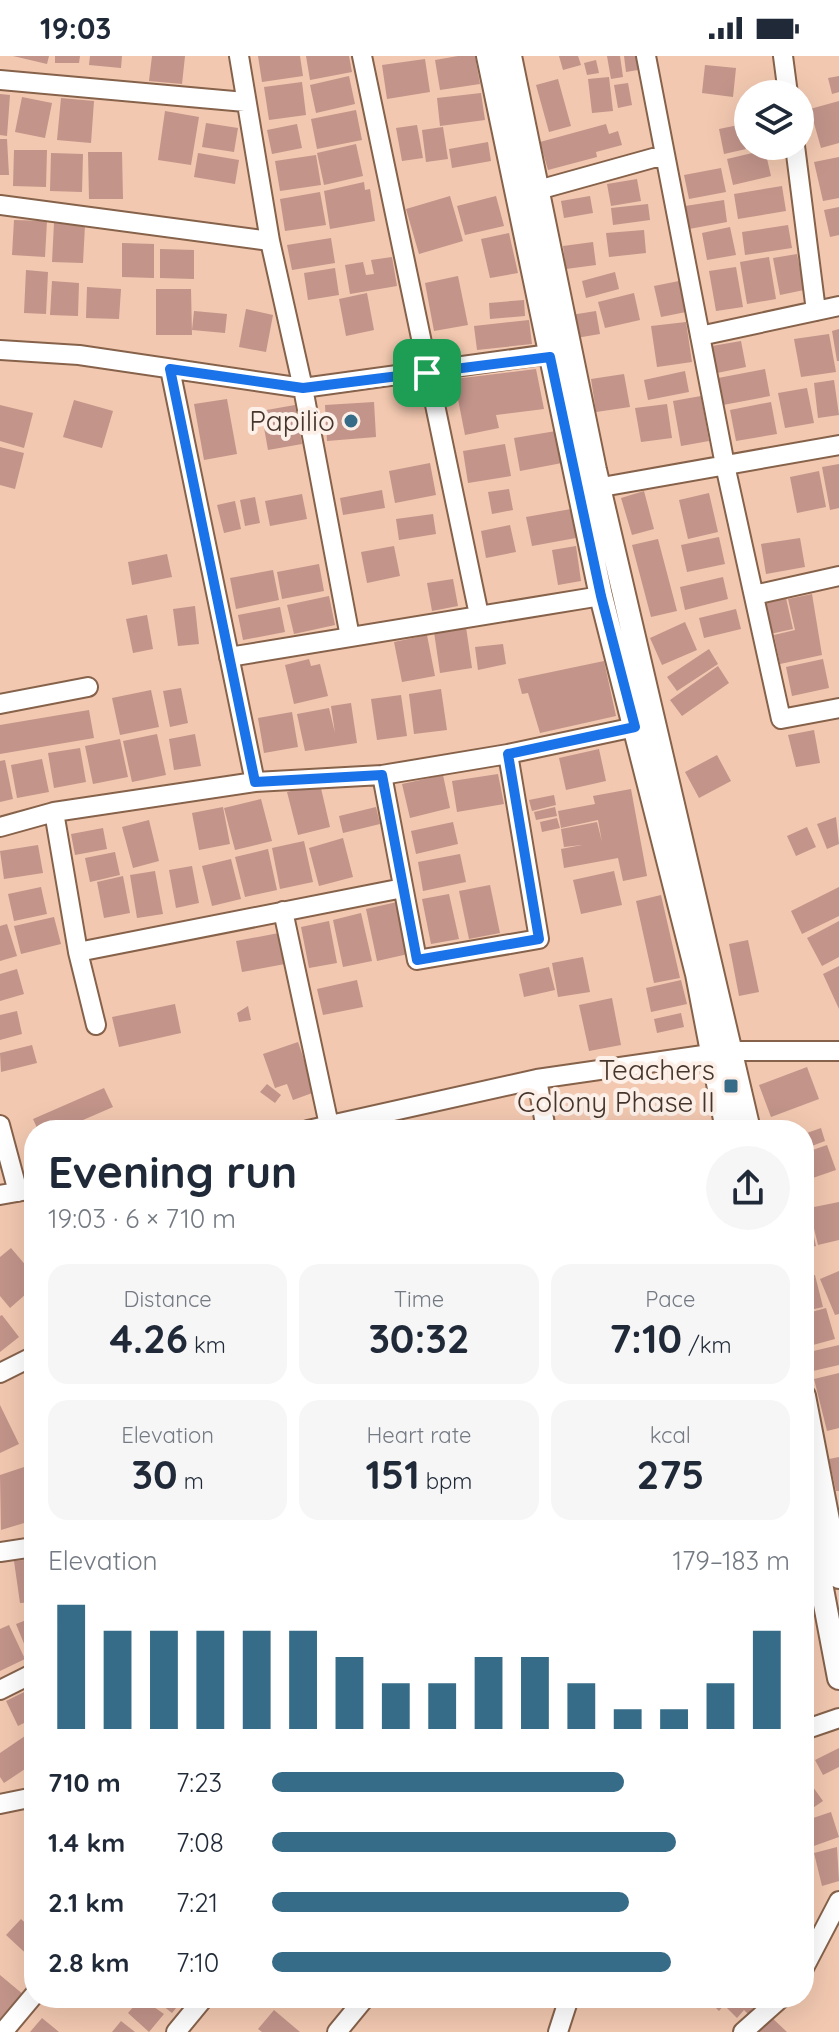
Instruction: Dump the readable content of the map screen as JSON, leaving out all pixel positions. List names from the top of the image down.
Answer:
{
  "places": {
    "other": ["Papilio"],
    "transit": ["Teachers Colony Phase II"]
  },
  "page": {
    "status": "19:03",
    "heading": ["Evening run", "19:03 · 6 × 710 m"],
    "stats": [
      ["Distance", "4.26 km"],
      ["Time", "30:32"],
      ["Pace", "7:10 /km"],
      ["Elevation", "30 m"],
      ["Heart rate", "151 bpm"],
      ["kcal", "275"]
    ],
    "chart": ["Elevation", "179–183 m"],
    "list": [
      {
        "name": "710 m",
        "note": "7:23"
      },
      {
        "name": "1.4 km",
        "note": "7:08"
      },
      {
        "name": "2.1 km",
        "note": "7:21"
      },
      {
        "name": "2.8 km",
        "note": "7:10"
      }
    ]
  }
}
